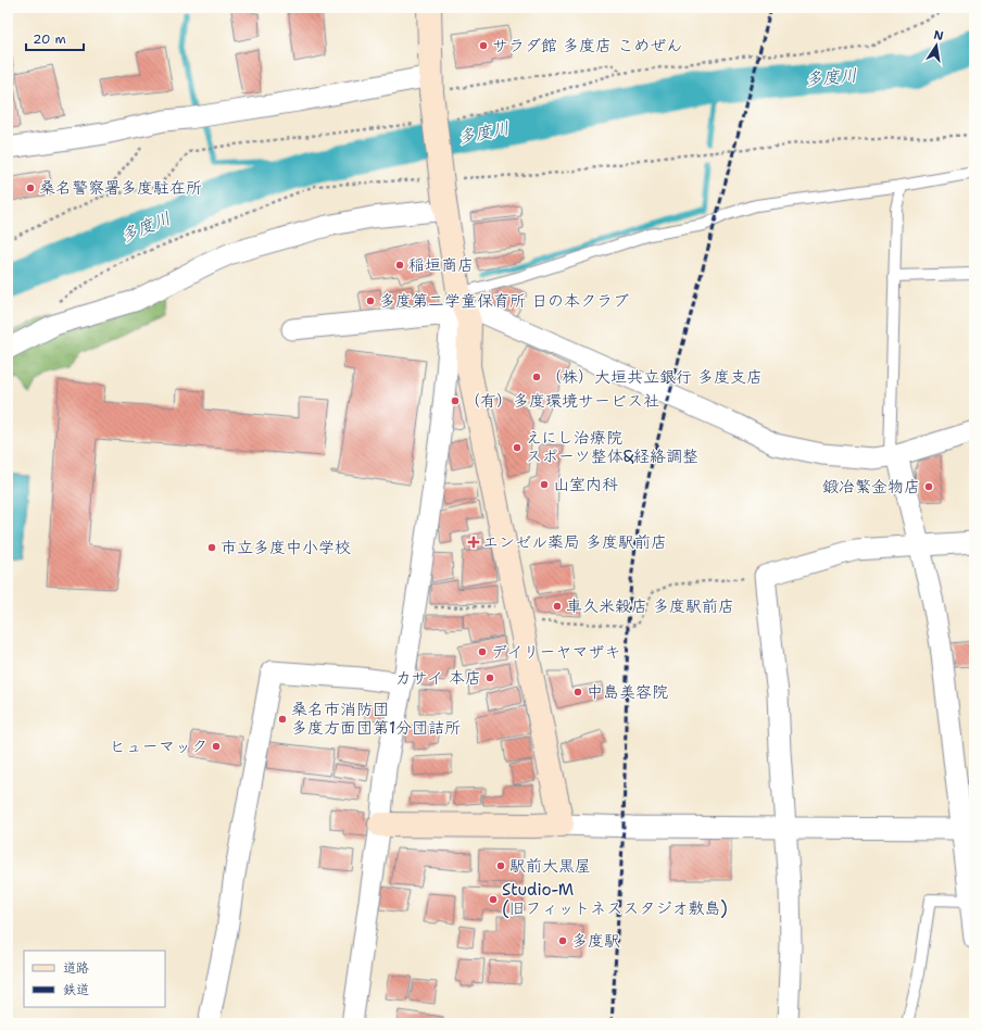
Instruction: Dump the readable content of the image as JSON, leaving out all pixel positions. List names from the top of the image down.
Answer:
{
  "water": ["多度川"],
  "places": {
    "other": [
      "サラダ館 多度店 こめぜん",
      "桑名警察署多度駐在所",
      "稲垣商店",
      "多度第二学童保育所 日の本クラブ",
      "（株）大垣共立銀行 多度支店",
      "（有）多度環境サービス社",
      "えにし治療院 スポーツ整体&経絡調整",
      "山室内科",
      "鍛冶繁金物店",
      "市立多度中小学校",
      "車久米穀店 多度駅前店",
      "デイリーヤマザキ",
      "カサイ 本店",
      "中島美容院",
      "桑名市消防団 多度方面団第1分団詰所",
      "ヒューマック",
      "駅前大黒屋",
      "Studio-M (旧フィットネススタジオ敷島)",
      "多度駅"
    ],
    "health": ["エンゼル薬局 多度駅前店"]
  },
  "legend": ["道路", "鉄道"],
  "scale_bar": "20 m",
  "north": "top"
}
